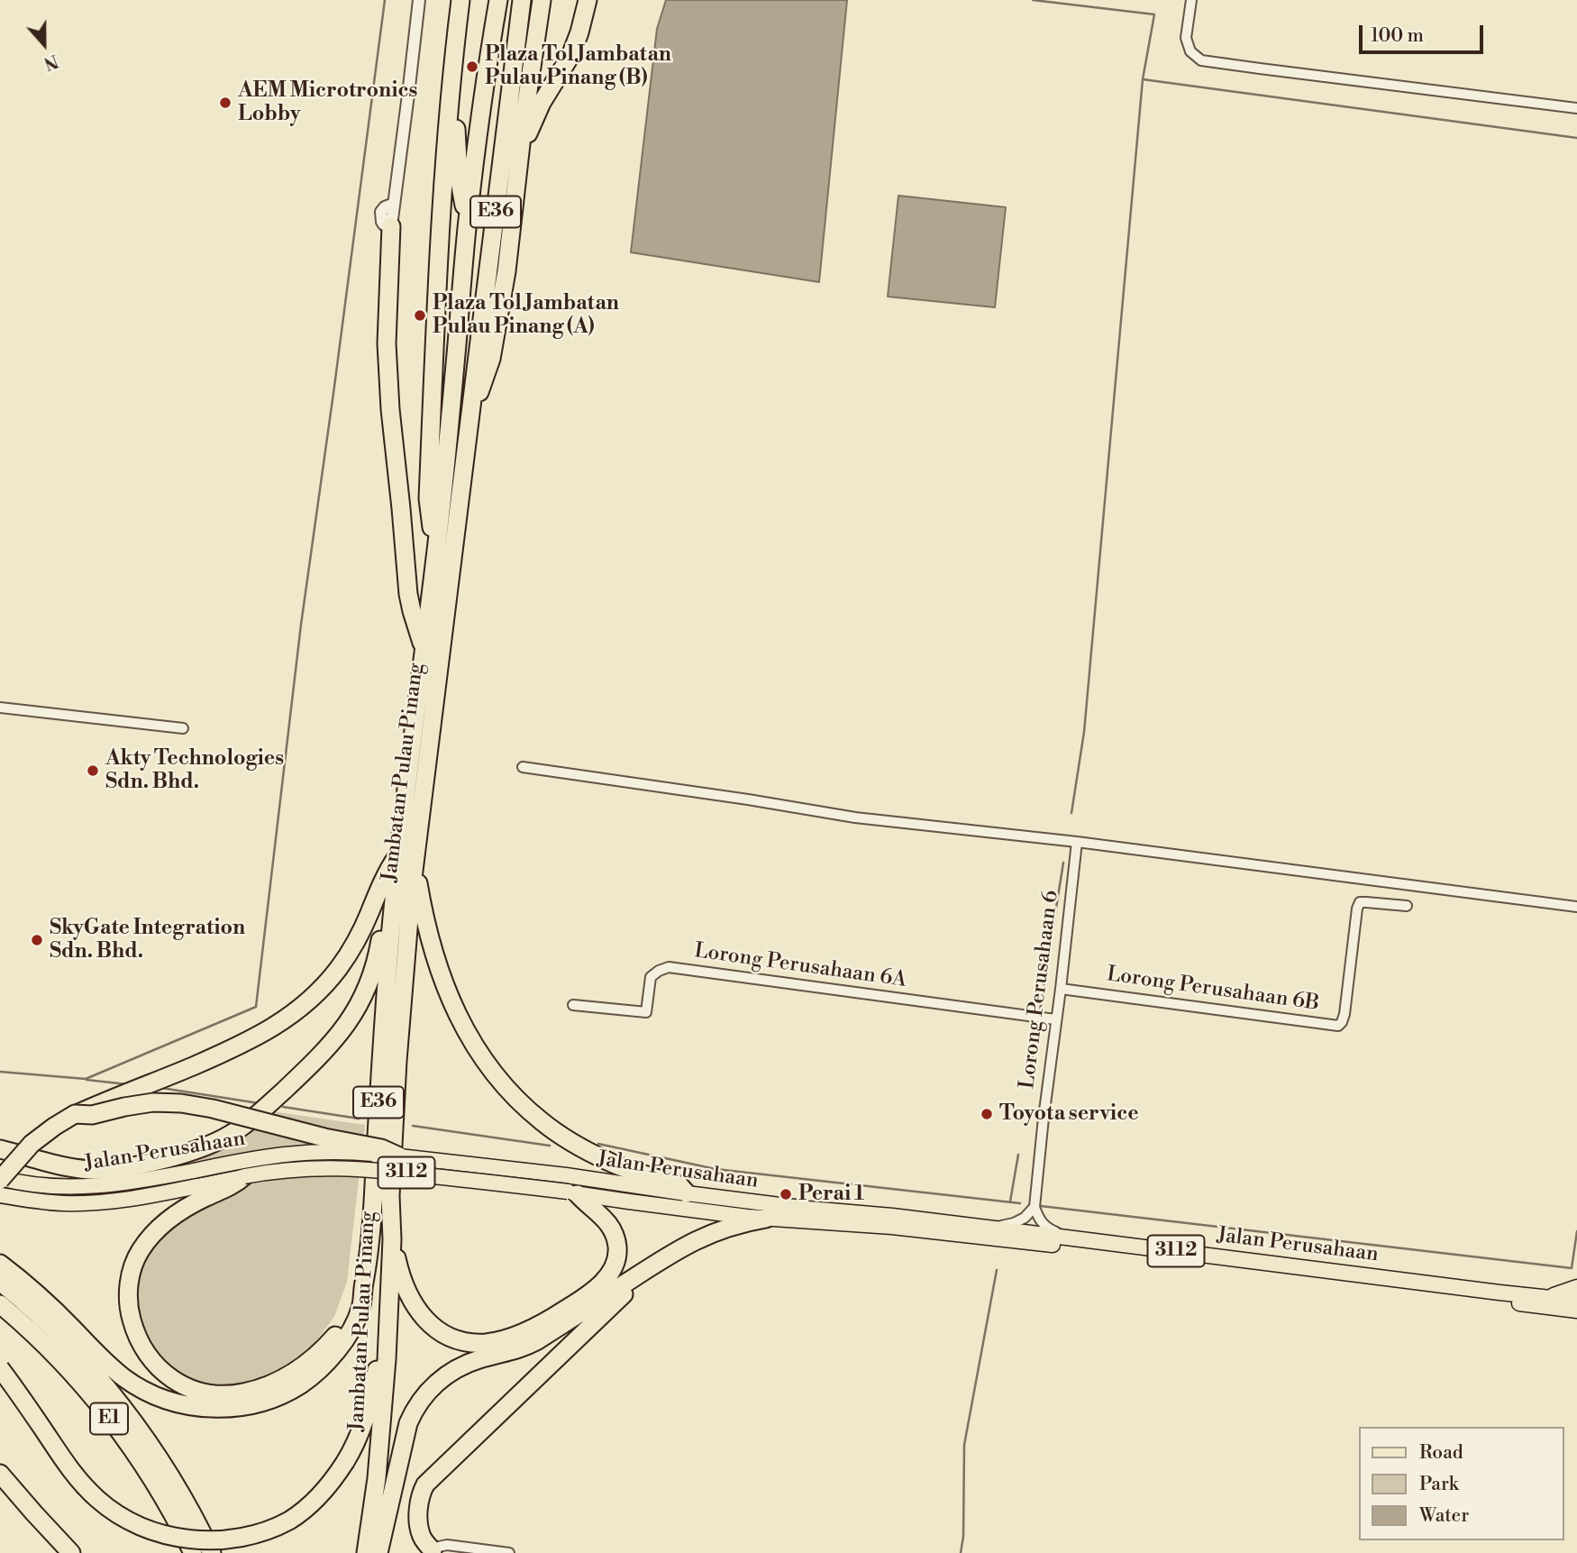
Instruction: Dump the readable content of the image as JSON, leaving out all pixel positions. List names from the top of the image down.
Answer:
{
  "streets": {
    "highway": ["E36", "Jambatan Pulau Pinang", "E1"],
    "main road": ["Jalan Perusahaan", "3112"],
    "street": ["Lorong Perusahaan 6A", "Lorong Perusahaan 6", "Lorong Perusahaan 6B"]
  },
  "crossings": [
    ["Lorong Perusahaan 6A", "Lorong Perusahaan 6"],
    ["Lorong Perusahaan 6", "Lorong Perusahaan 6B"]
  ],
  "places": [
    "Plaza Tol Jambatan Pulau Pinang (B)",
    "AEM Microtronics Lobby",
    "Plaza Tol Jambatan Pulau Pinang (A)",
    "Akty Technologies Sdn. Bhd.",
    "SkyGate Integration Sdn. Bhd.",
    "Toyota service",
    "Perai 1"
  ],
  "legend": ["Road", "Park", "Water"],
  "scale_bar": "100 m",
  "north": "bottom"
}
